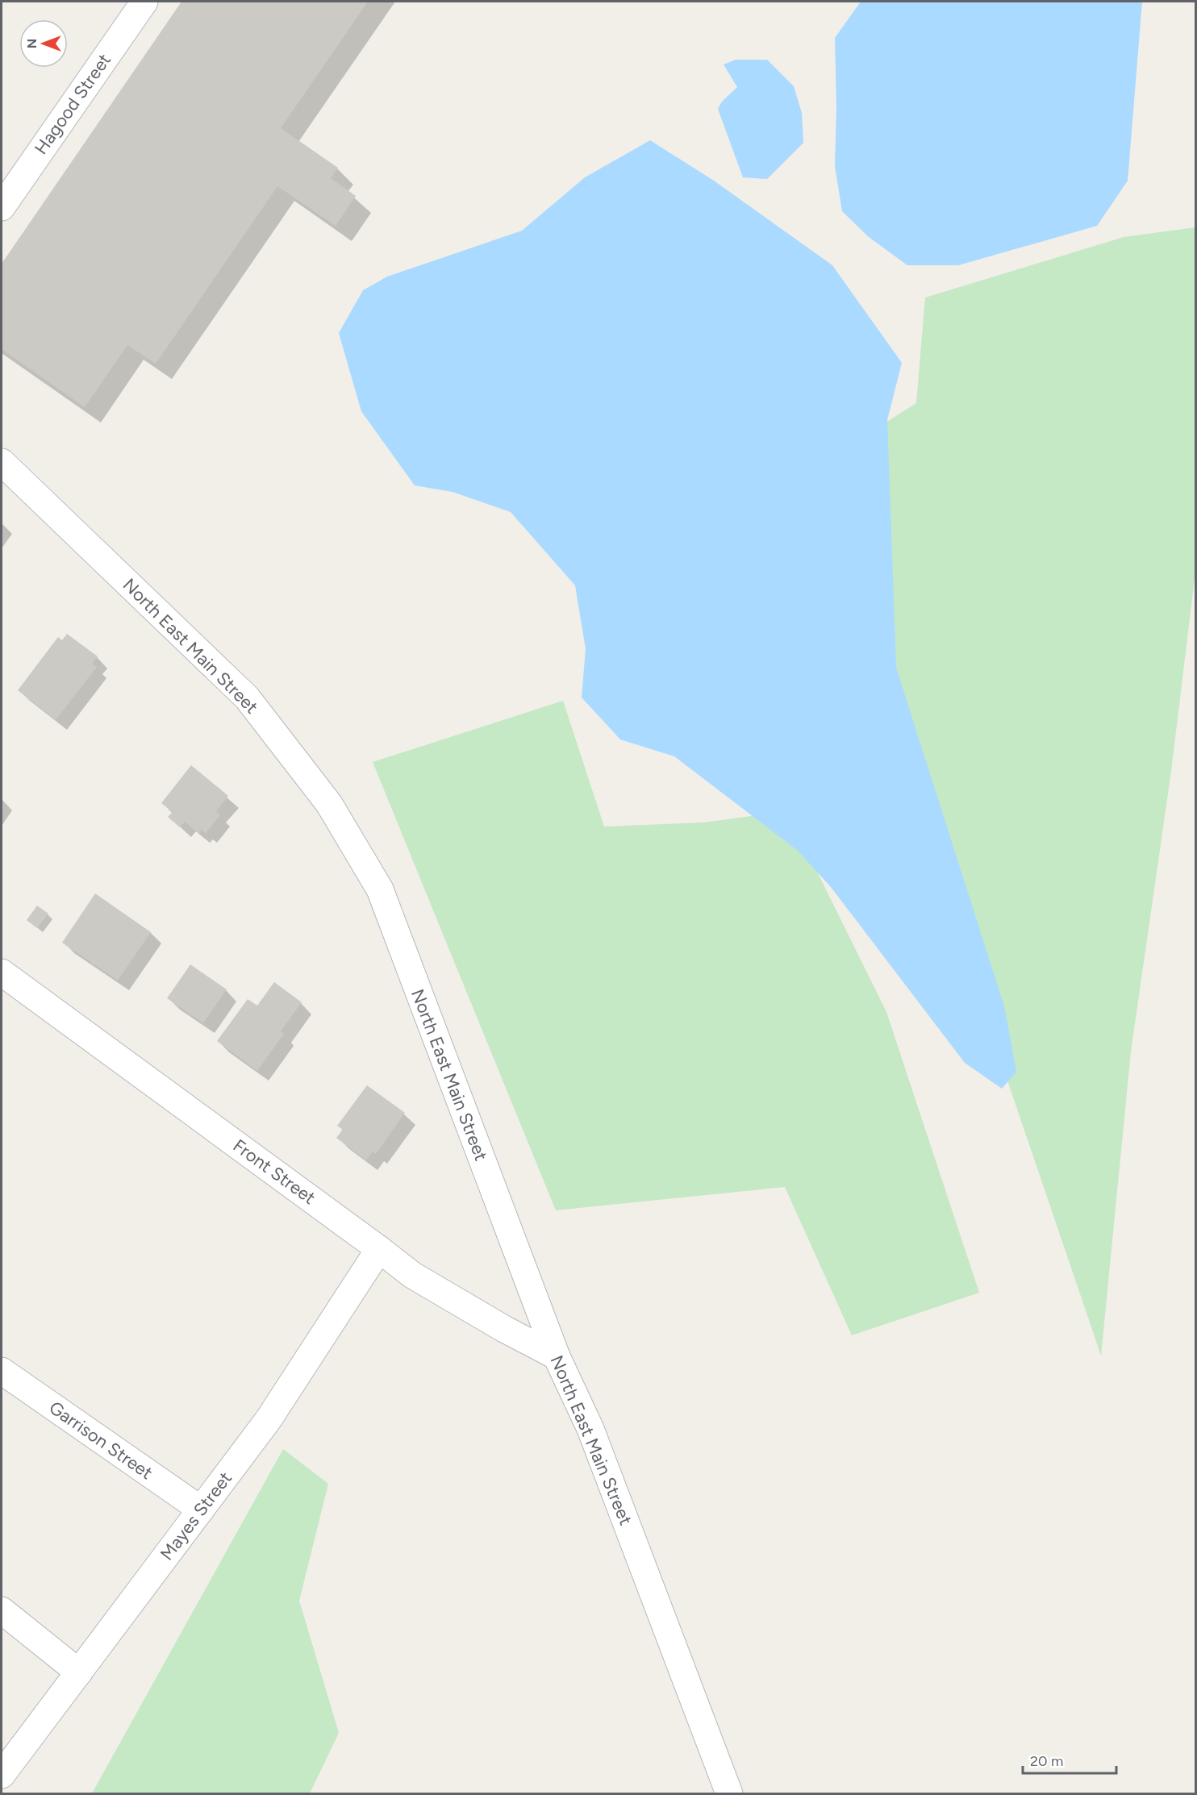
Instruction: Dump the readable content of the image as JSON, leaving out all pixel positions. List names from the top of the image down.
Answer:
{
  "streets": {
    "street": [
      "Hagood Street",
      "North East Main Street",
      "Front Street",
      "Garrison Street",
      "Mayes Street"
    ]
  },
  "crossings": [
    ["North East Main Street", "Front Street"],
    ["Front Street", "Mayes Street"],
    ["Garrison Street", "Mayes Street"]
  ],
  "scale_bar": "20 m",
  "north": "left"
}
